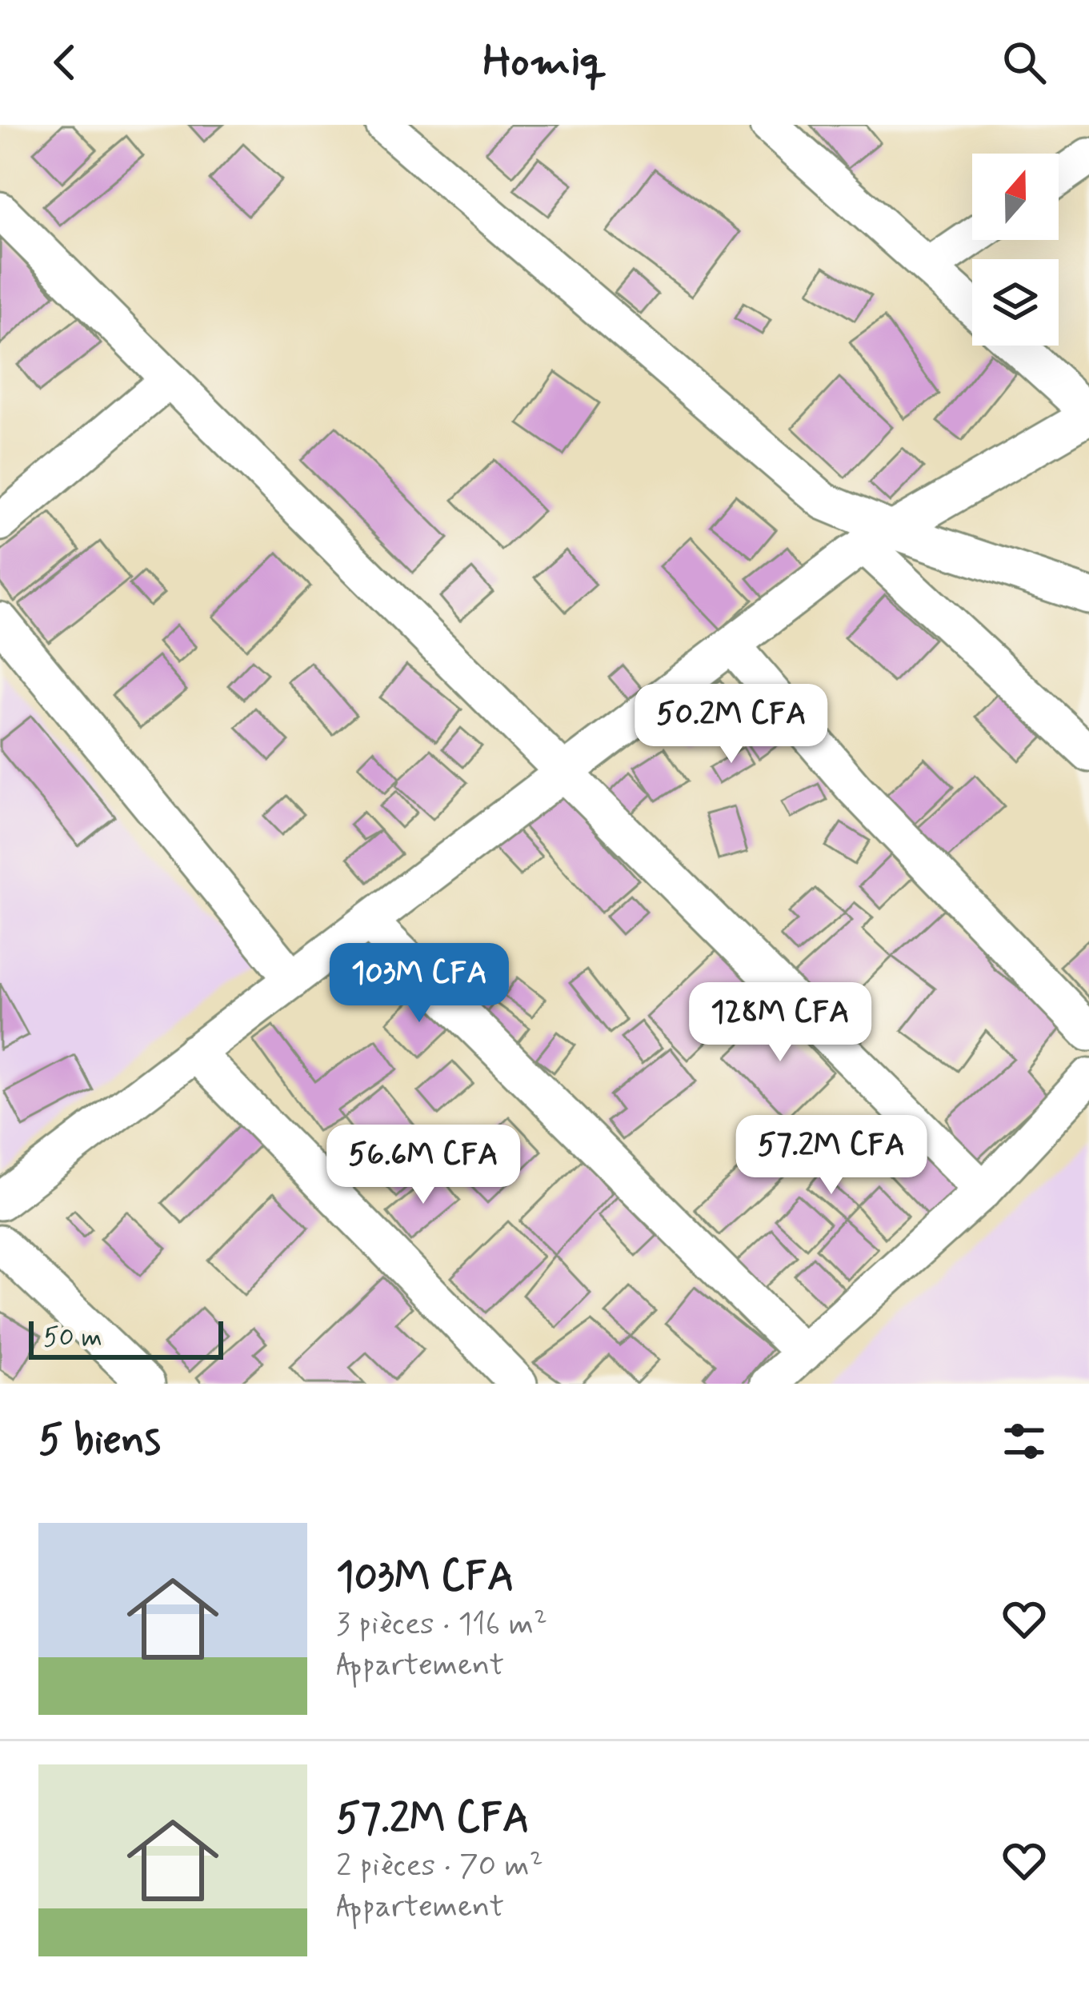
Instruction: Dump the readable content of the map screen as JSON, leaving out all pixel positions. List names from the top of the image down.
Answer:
{
  "scale_bar": "50 m",
  "north": "top",
  "page": {
    "header": "Homiq",
    "price": [
      "50.2M CFA",
      "103M CFA",
      "128M CFA",
      "57.2M CFA",
      "56.6M CFA"
    ],
    "scale": "50 m",
    "heading": "5 biens",
    "list": [
      {
        "name": "103M CFA",
        "note": "3 pièces · 116 m² · Appartement"
      },
      {
        "name": "57.2M CFA",
        "note": "2 pièces · 70 m² · Appartement"
      }
    ]
  }
}
